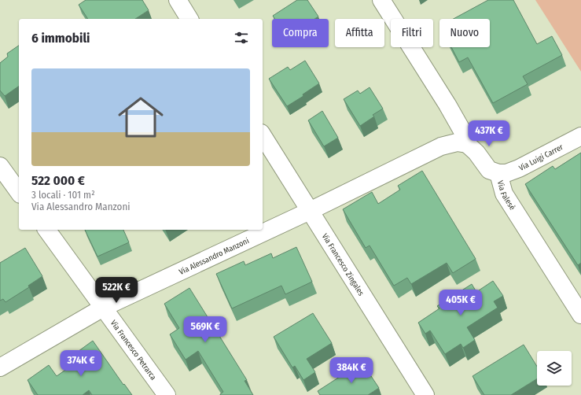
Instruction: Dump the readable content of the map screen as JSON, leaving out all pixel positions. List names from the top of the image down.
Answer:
{
  "streets": {
    "street": [
      "Via Luigi Carrer",
      "Via Falesè",
      "Via Alessandro Manzoni",
      "Via Francesco Zingales",
      "Via Francesco Petrarca"
    ]
  },
  "crossings": [
    ["Via Luigi Carrer", "Via Falesè"],
    ["Via Falesè", "Via Alessandro Manzoni"],
    ["Via Alessandro Manzoni", "Via Francesco Zingales"],
    ["Via Alessandro Manzoni", "Via Francesco Petrarca"]
  ],
  "page": {
    "chip": [
      "Compra",
      "Affitta",
      "Filtri",
      "Nuovo"
    ],
    "heading": "6 immobili",
    "list": [
      {
        "name": "522 000 €",
        "note": "3 locali · 101 m² · Via Alessandro Manzoni"
      }
    ],
    "price": [
      "437K €",
      "522K €",
      "405K €",
      "569K €",
      "374K €",
      "384K €"
    ]
  }
}
